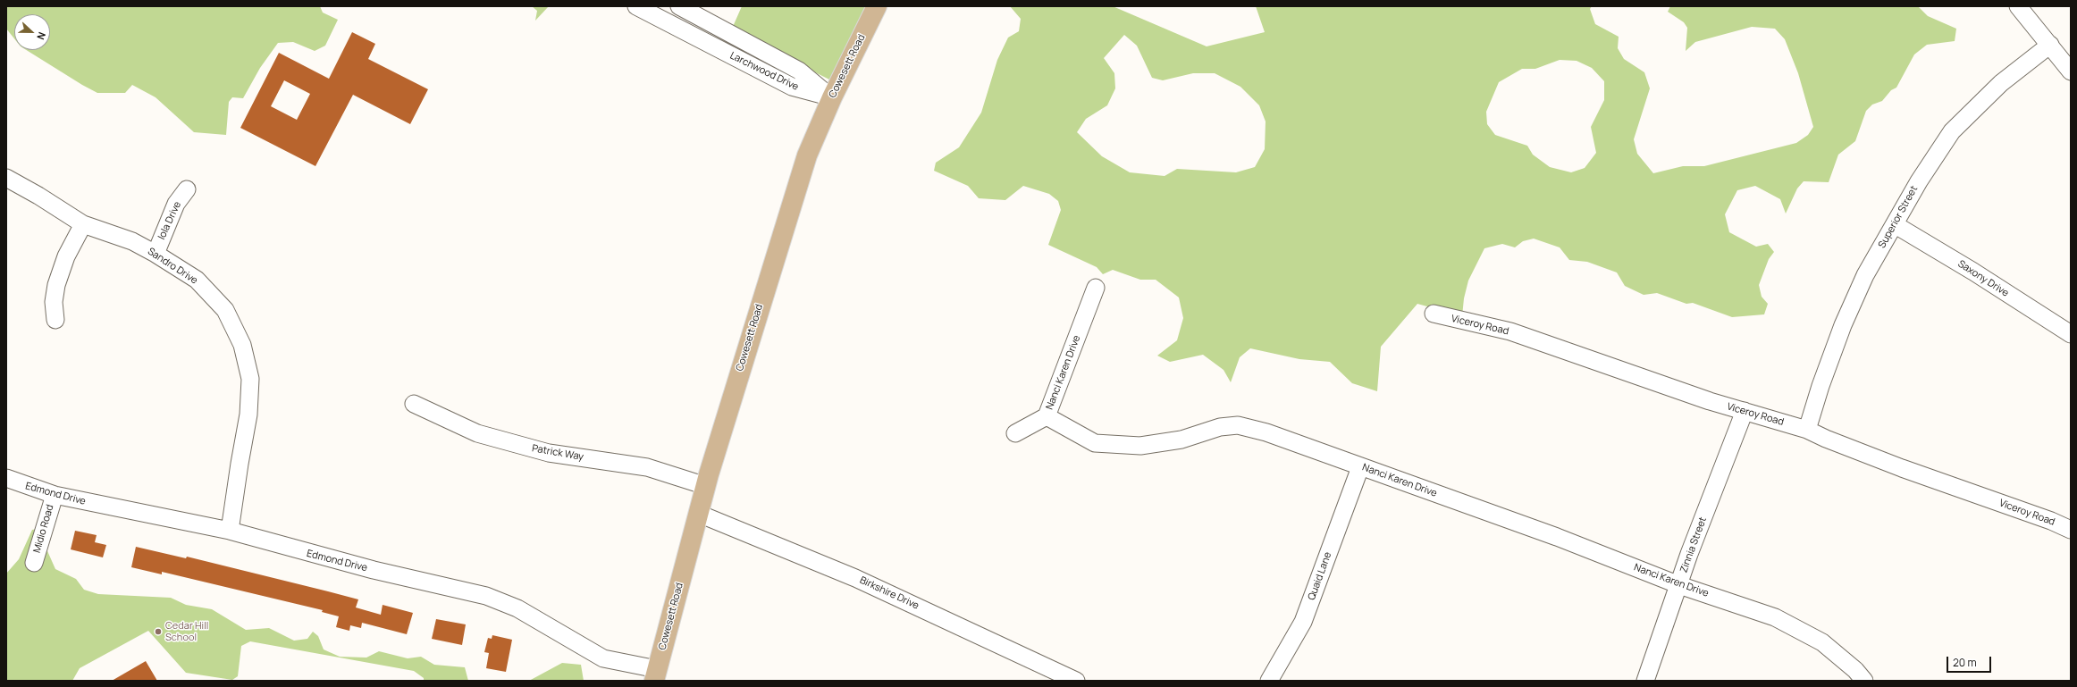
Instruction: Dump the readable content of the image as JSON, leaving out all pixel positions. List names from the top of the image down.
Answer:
{
  "streets": {
    "main road": ["Cowesett Road"],
    "street": [
      "Larchwood Drive",
      "Superior Street",
      "Iola Drive",
      "Sandro Drive",
      "Saxony Drive",
      "Viceroy Road",
      "Nanci Karen Drive",
      "Patrick Way",
      "Edmond Drive",
      "Midio Road",
      "Zinnia Street",
      "Quaid Lane",
      "Birkshire Drive"
    ]
  },
  "crossings": [
    ["Cowesett Road", "Larchwood Drive"],
    ["Cowesett Road", "Patrick Way"],
    ["Cowesett Road", "Edmond Drive"],
    ["Cowesett Road", "Birkshire Drive"],
    ["Superior Street", "Saxony Drive"],
    ["Superior Street", "Viceroy Road"],
    ["Iola Drive", "Sandro Drive"],
    ["Sandro Drive", "Edmond Drive"],
    ["Viceroy Road", "Zinnia Street"],
    ["Nanci Karen Drive", "Zinnia Street"],
    ["Nanci Karen Drive", "Quaid Lane"],
    ["Edmond Drive", "Midio Road"]
  ],
  "places": ["Cedar Hill School"],
  "scale_bar": "20 m",
  "north": "right"
}
